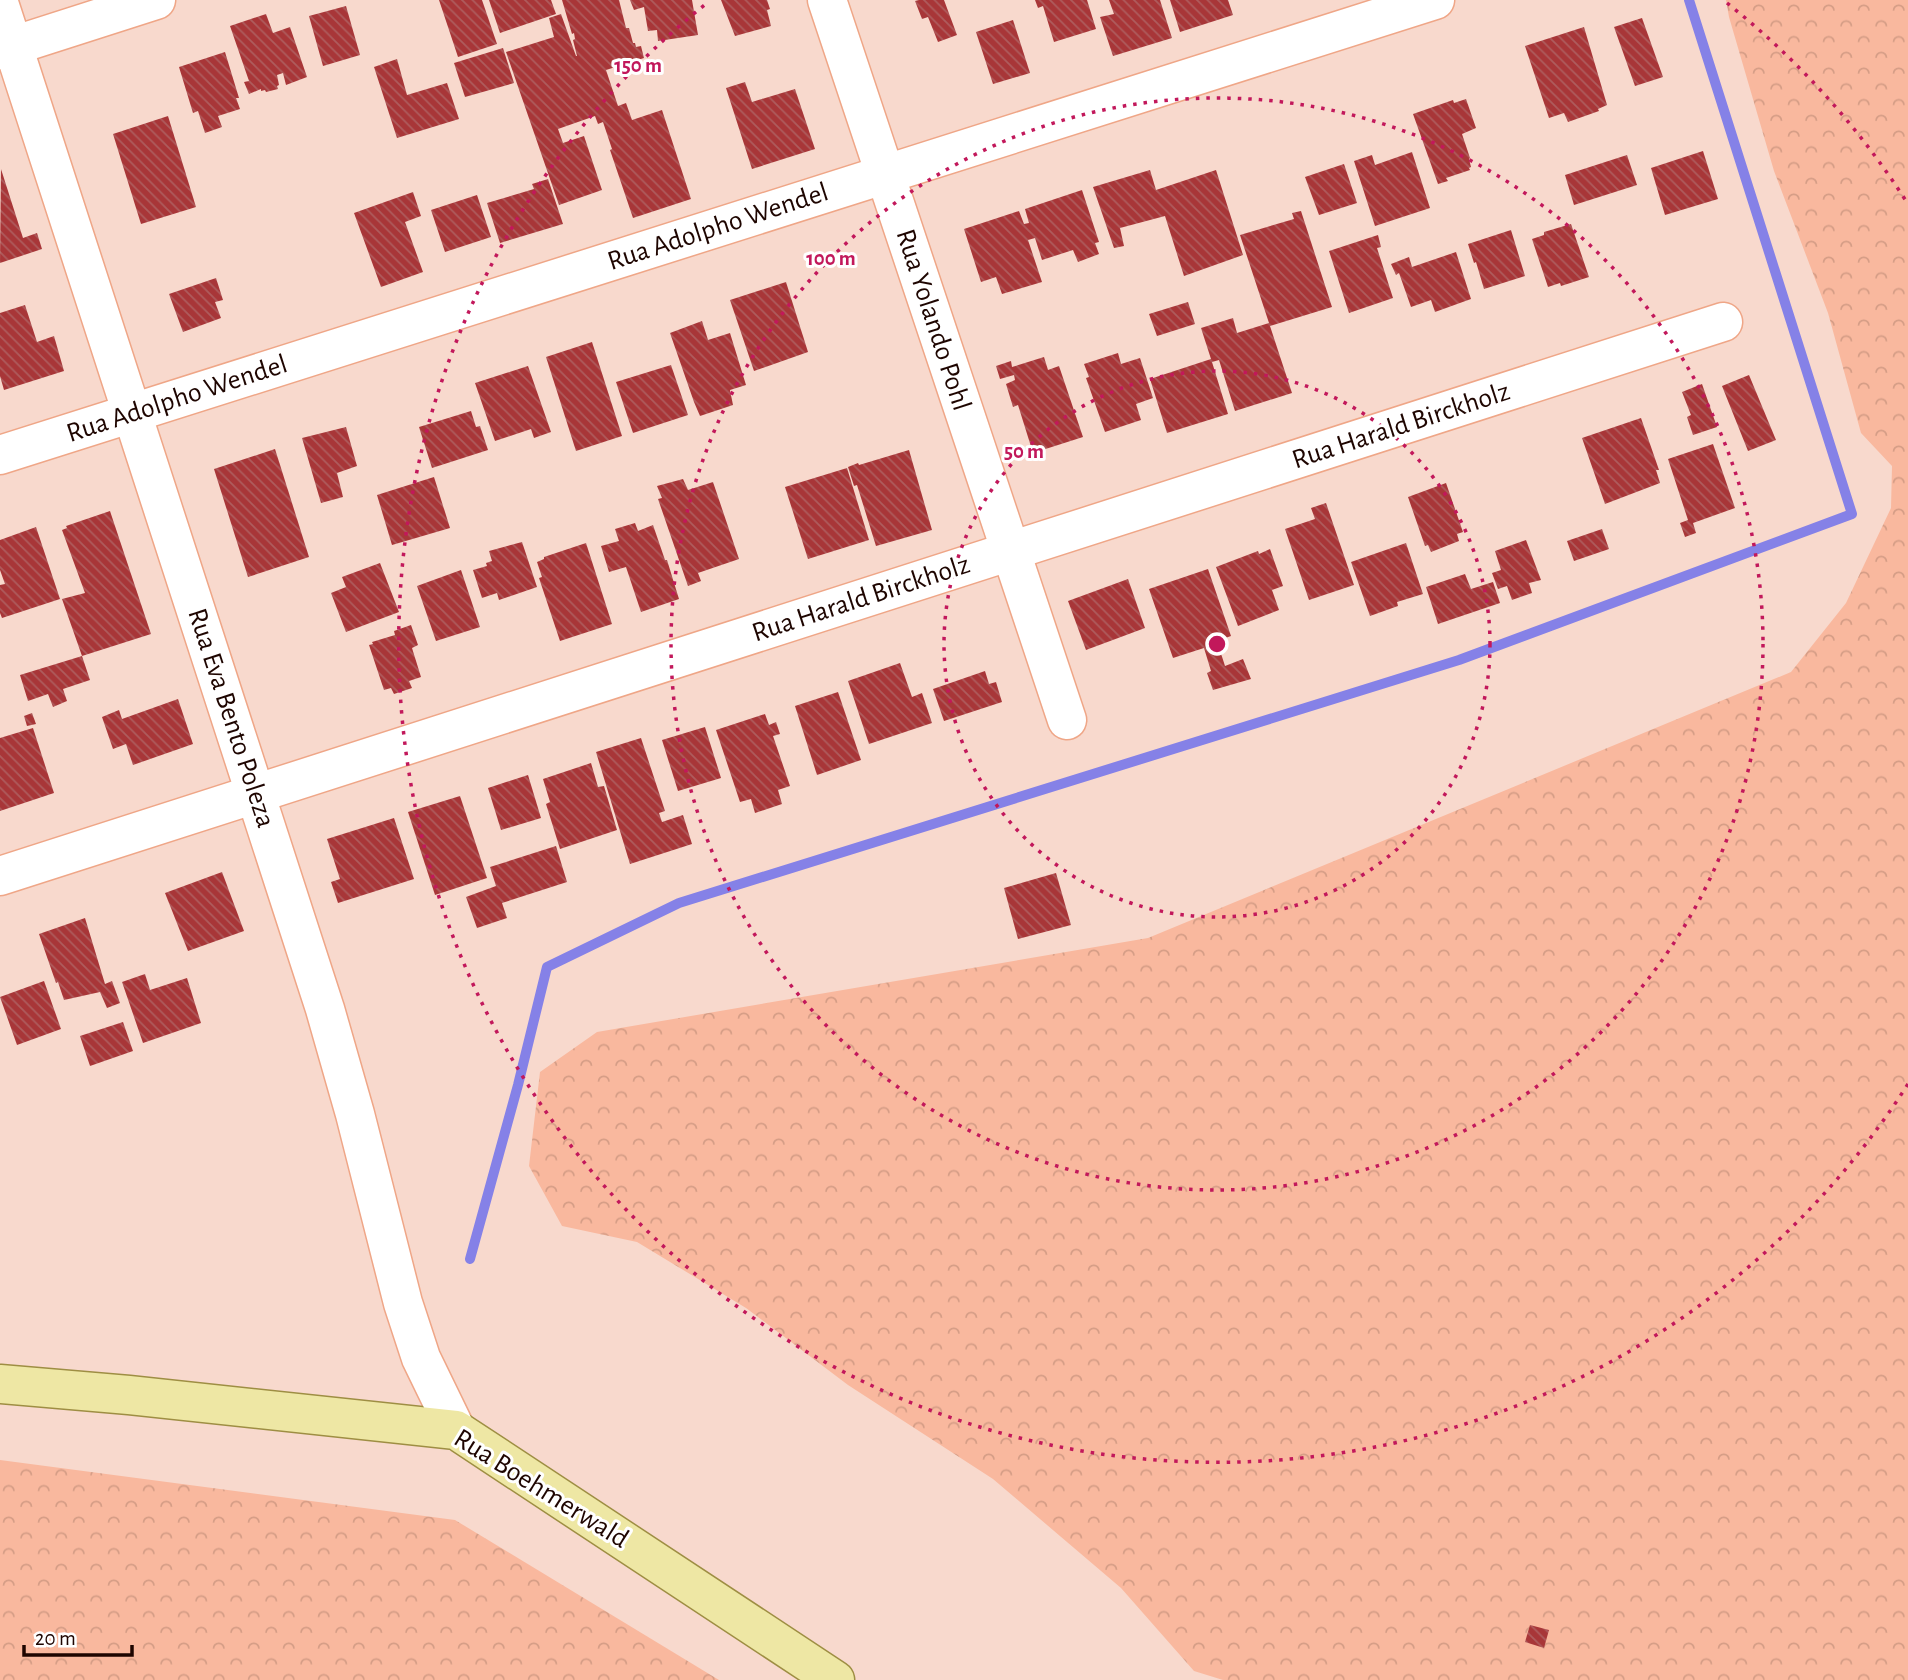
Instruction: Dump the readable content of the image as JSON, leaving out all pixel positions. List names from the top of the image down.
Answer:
{
  "streets": {
    "main road": ["Rua Boehmerwald"],
    "street": [
      "Rua Adolpho Wendel",
      "Rua Yolando Pohl",
      "Rua Harald Birckholz",
      "Rua Eva Bento Poleza"
    ]
  },
  "crossings": [
    ["Rua Adolpho Wendel", "Rua Yolando Pohl"],
    ["Rua Adolpho Wendel", "Rua Eva Bento Poleza"],
    ["Rua Yolando Pohl", "Rua Harald Birckholz"],
    ["Rua Harald Birckholz", "Rua Eva Bento Poleza"],
    ["Rua Eva Bento Poleza", "Rua Boehmerwald"]
  ],
  "scale_bar": "20 m",
  "rings": ["150 m", "100 m", "50 m"]
}
